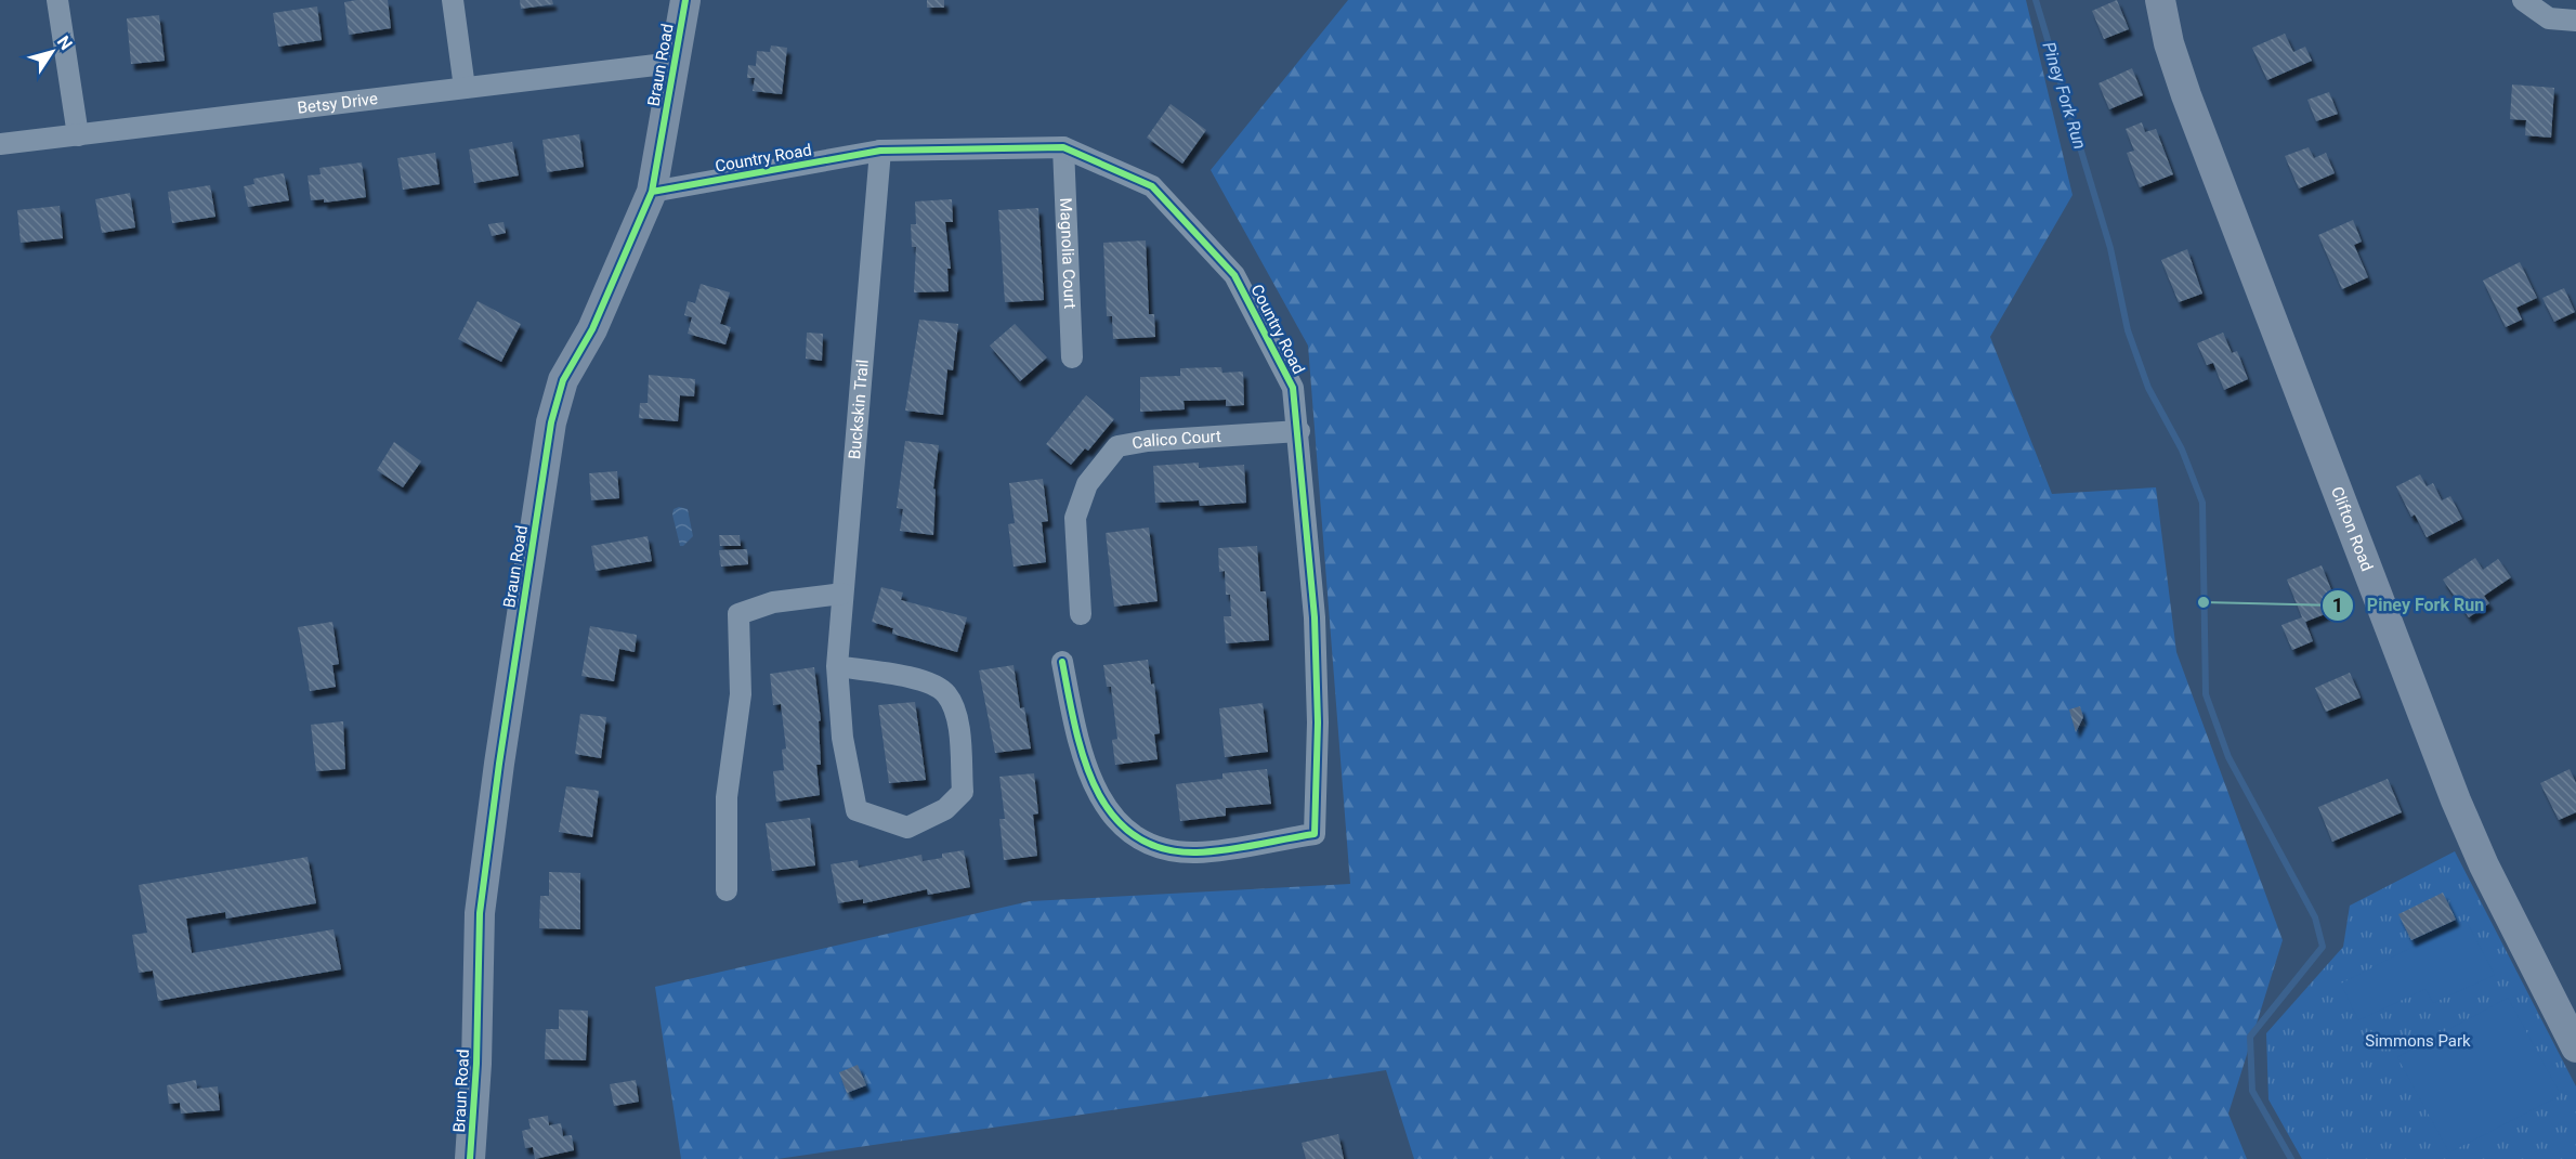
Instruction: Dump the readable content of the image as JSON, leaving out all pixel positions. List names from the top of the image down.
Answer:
{
  "streets": {
    "street": [
      "Braun Road",
      "Betsy Drive",
      "Country Road",
      "Magnolia Court",
      "Buckskin Trail",
      "Calico Court",
      "Clifton Road"
    ]
  },
  "crossings": [
    ["Braun Road", "Betsy Drive"],
    ["Braun Road", "Country Road"],
    ["Country Road", "Magnolia Court"],
    ["Country Road", "Buckskin Trail"],
    ["Country Road", "Calico Court"]
  ],
  "water": ["Piney Fork Run"],
  "parks": ["Simmons Park"],
  "places": ["Piney Fork Run"],
  "north": "top right"
}
